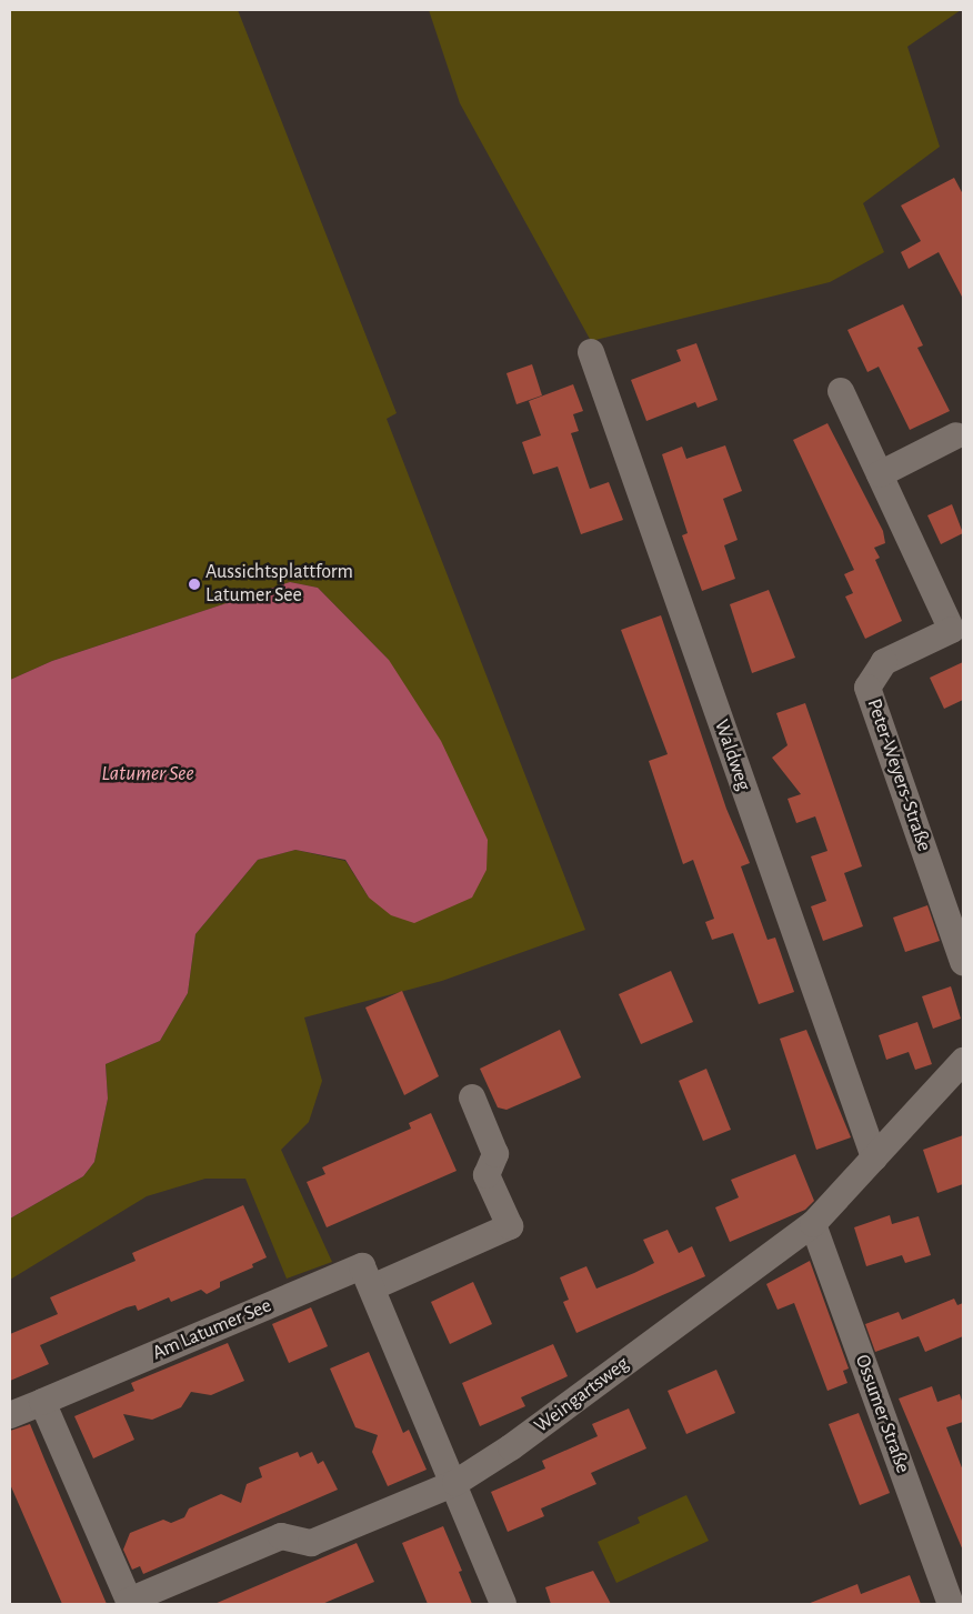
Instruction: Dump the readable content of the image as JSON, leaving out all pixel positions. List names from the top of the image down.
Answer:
{
  "streets": {
    "street": [
      "Waldweg",
      "Peter-Weyers-Straße",
      "Am Latumer See",
      "Weingartsweg",
      "Ossumer Straße"
    ]
  },
  "crossings": [
    ["Waldweg", "Weingartsweg"],
    ["Am Latumer See", "Weingartsweg"],
    ["Weingartsweg", "Ossumer Straße"]
  ],
  "water": ["Latumer See"],
  "places": ["Aussichtsplattform Latumer See"]
}
